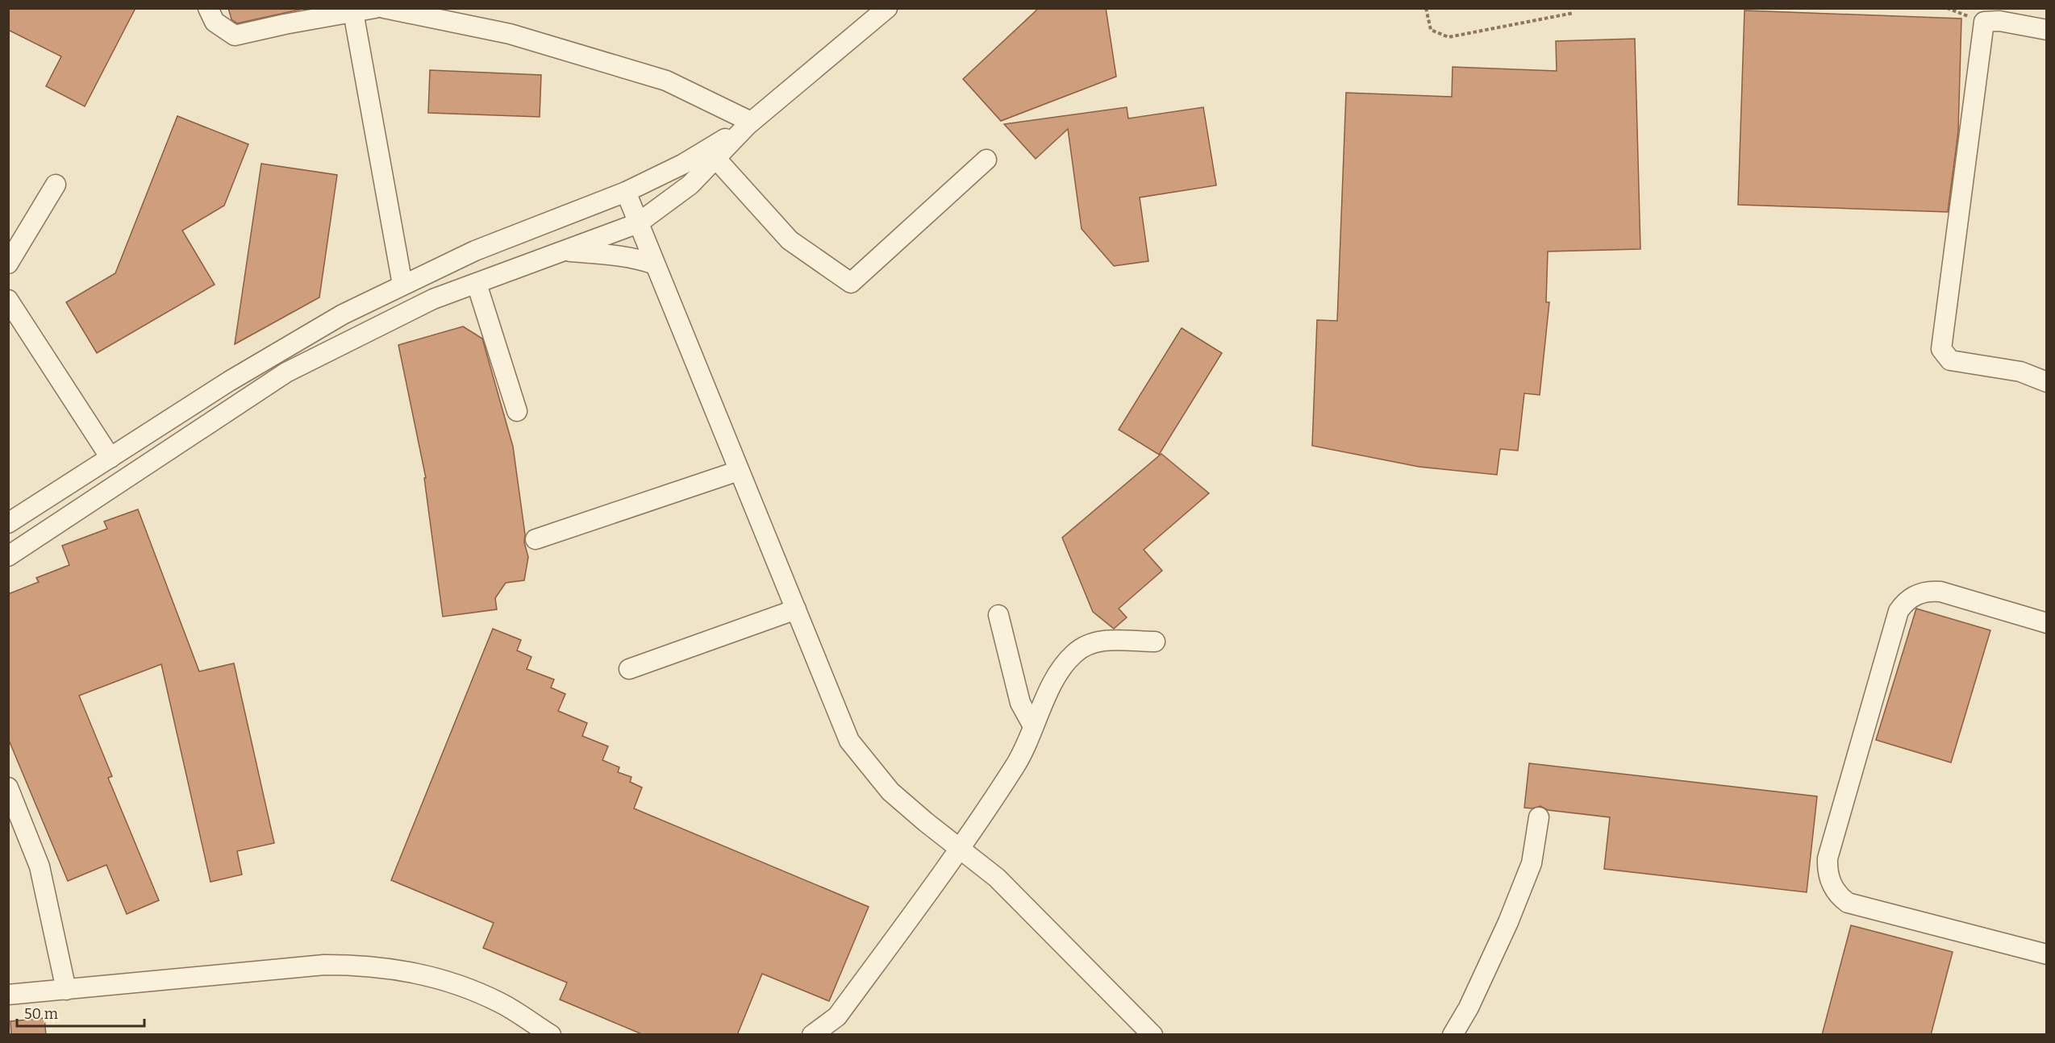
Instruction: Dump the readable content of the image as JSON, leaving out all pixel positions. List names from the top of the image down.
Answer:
{
  "scale_bar": "50 m"
}
